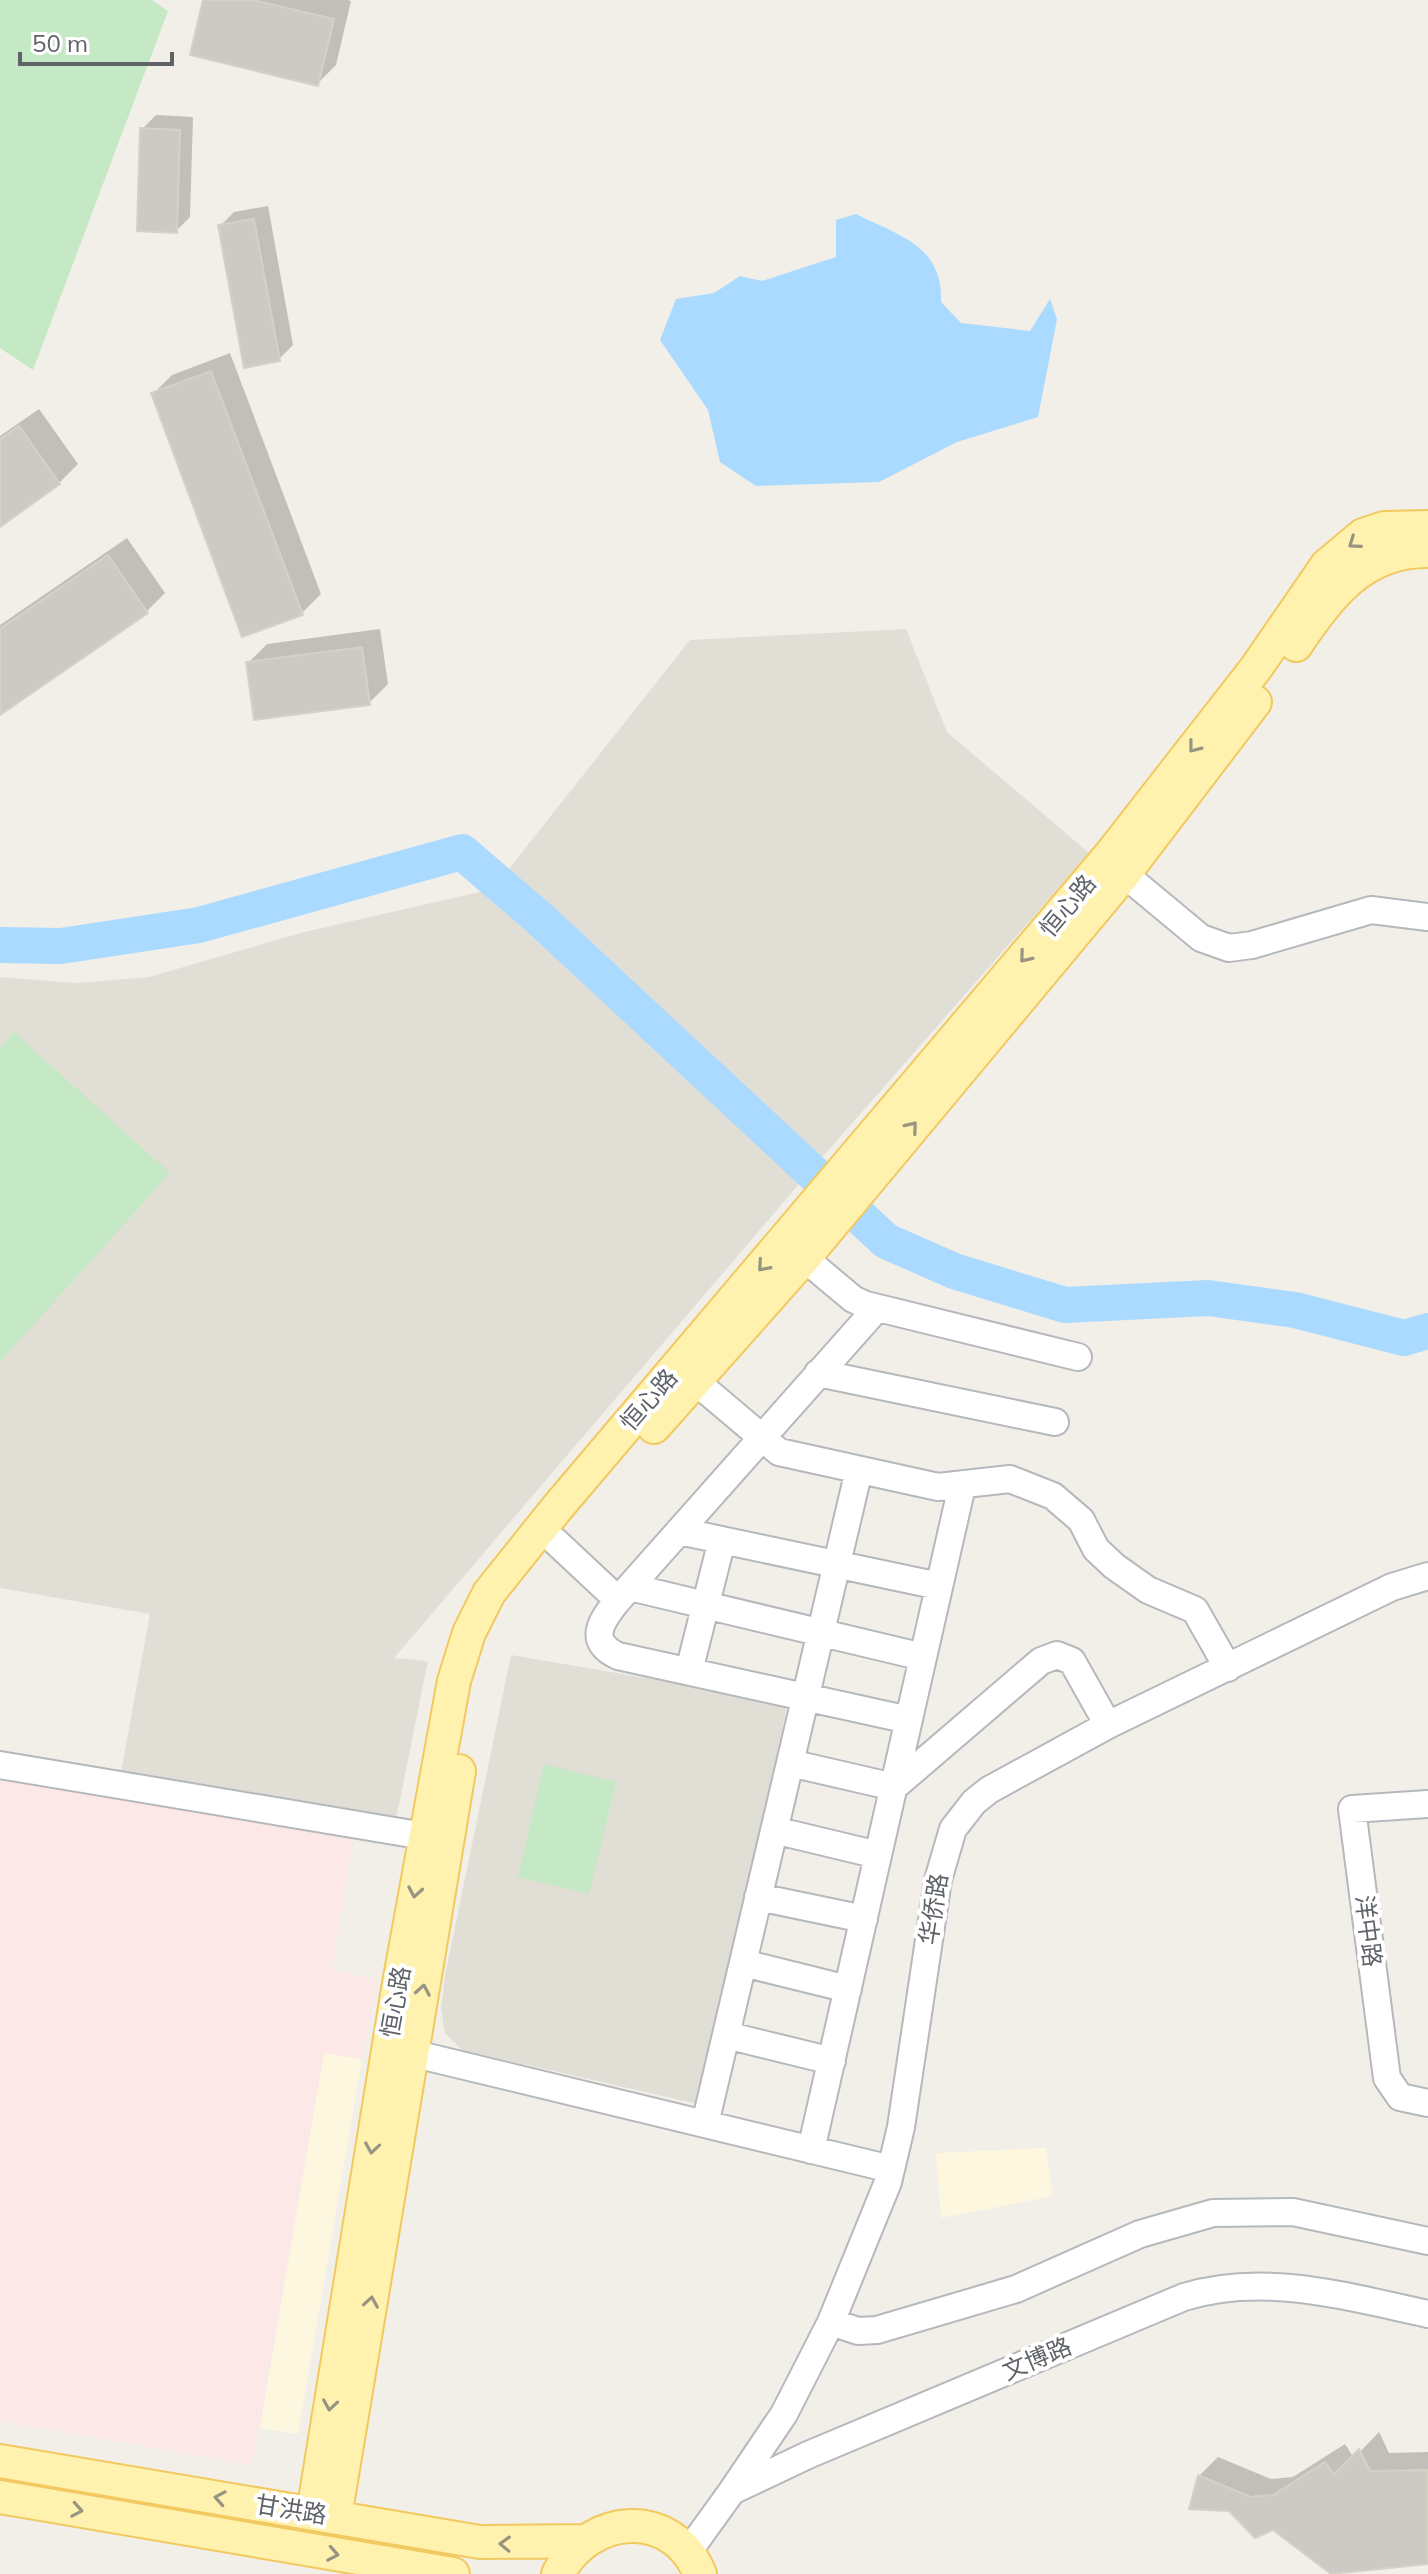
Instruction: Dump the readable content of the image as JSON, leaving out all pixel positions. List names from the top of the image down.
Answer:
{
  "streets": {
    "main road": ["恒心路", "甘洪路"],
    "street": ["华侨路", "洋中路", "文博路"]
  },
  "crossings": [
    ["恒心路", "甘洪路"],
    ["华侨路", "文博路"]
  ],
  "scale_bar": "50 m"
}
